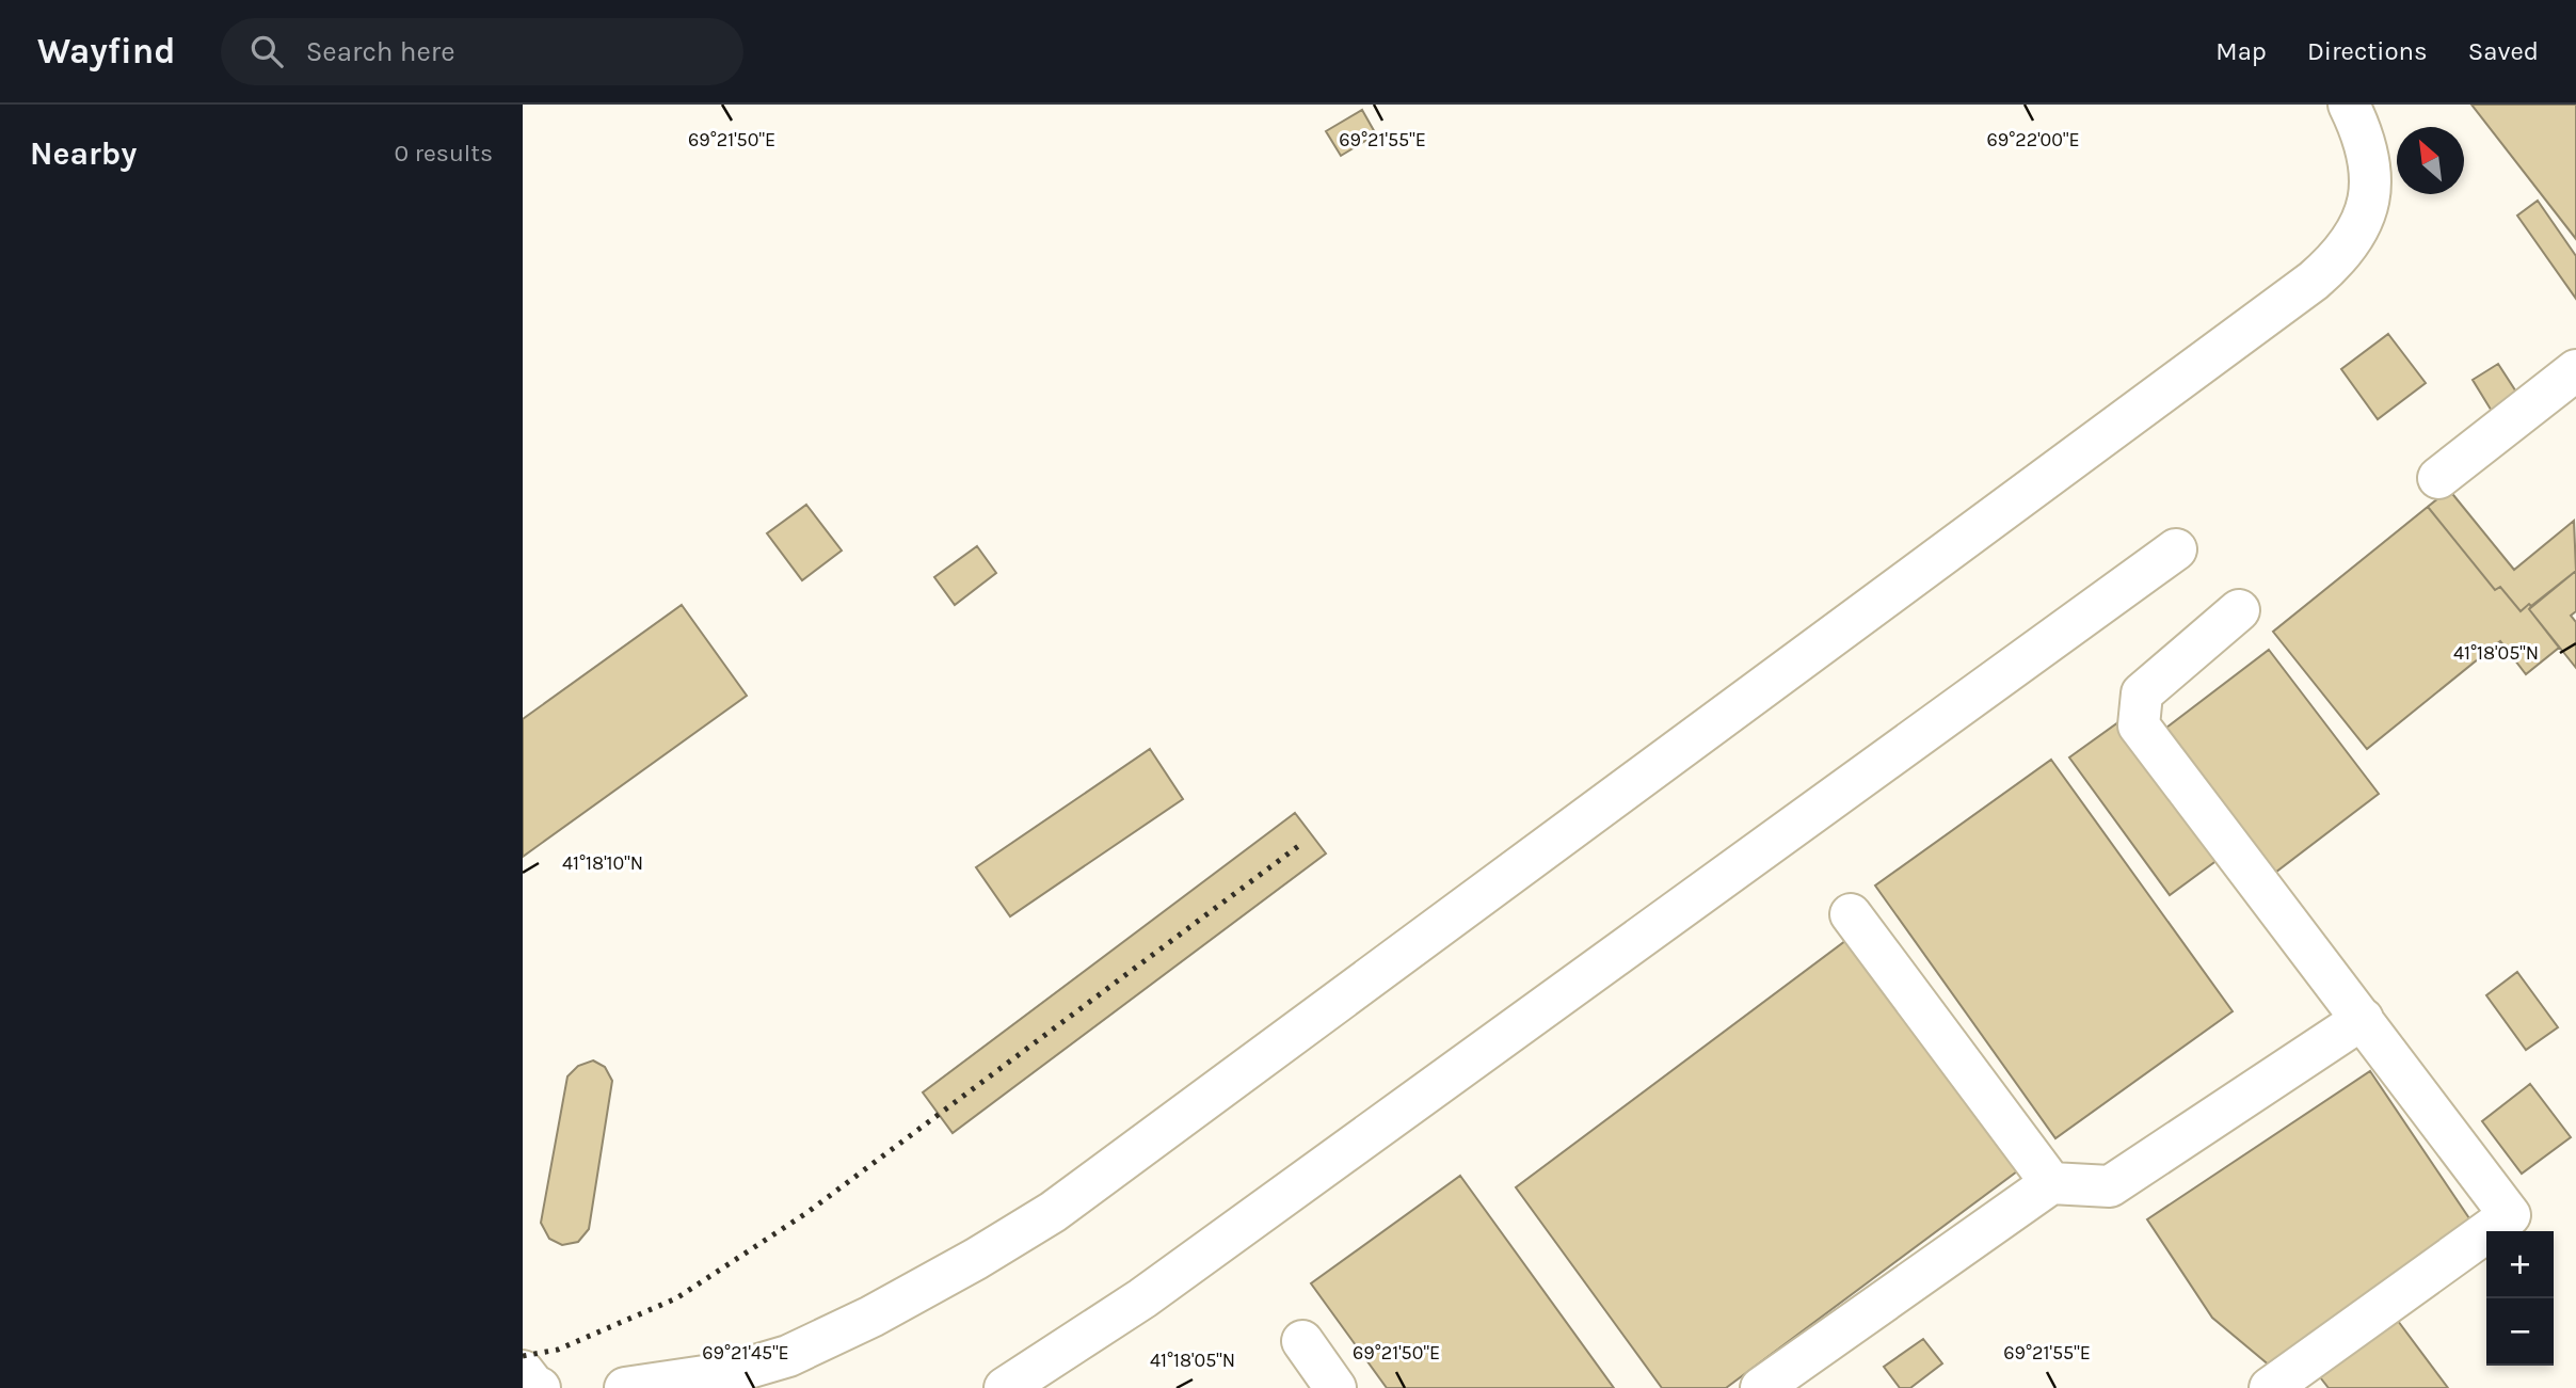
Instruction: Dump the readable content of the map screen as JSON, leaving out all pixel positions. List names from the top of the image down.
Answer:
{
  "north": "top left",
  "page": {
    "header": "Wayfind",
    "search": "Search here",
    "nav": ["Map", "Directions", "Saved"],
    "heading": ["Nearby", "0 results"],
    "map_buttons": ["+", "−"]
  },
  "coordinates": [
    "69°21'50\"E",
    "69°21'55\"E",
    "69°22'00\"E",
    "41°18'05\"N",
    "41°18'10\"N",
    "69°21'45\"E"
  ]
}
